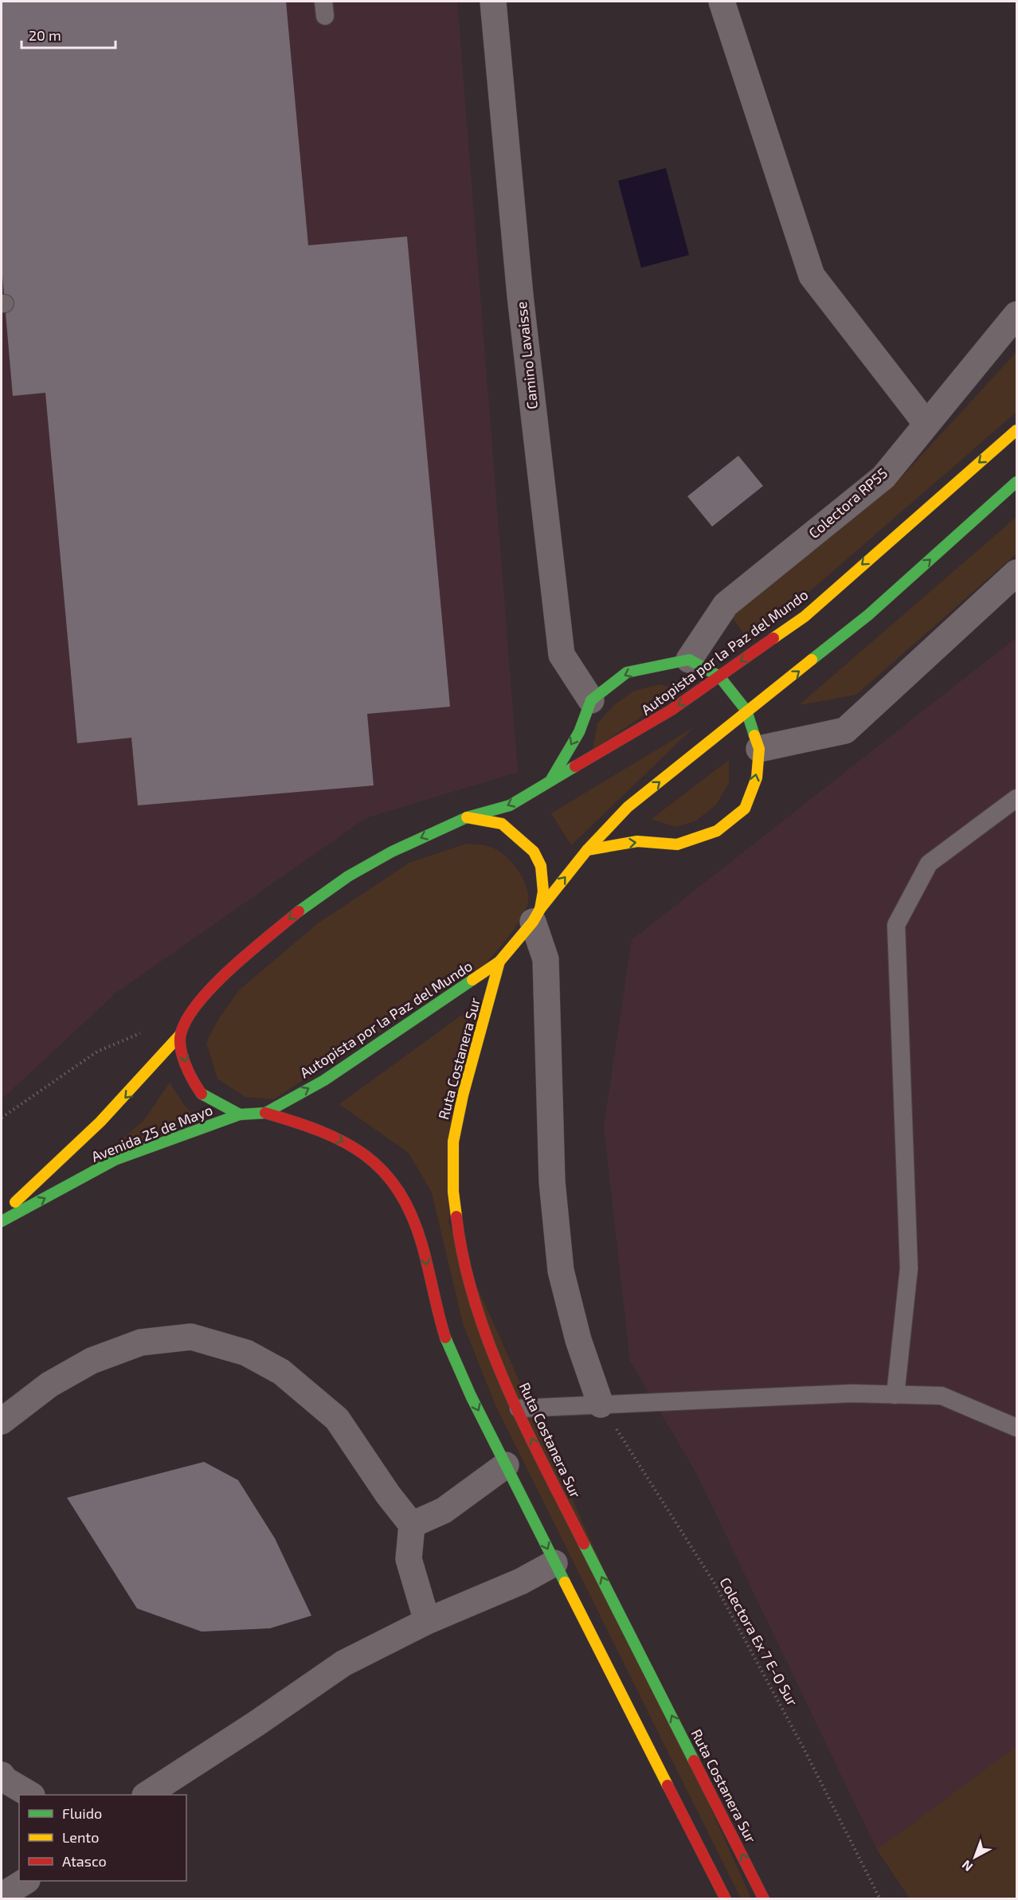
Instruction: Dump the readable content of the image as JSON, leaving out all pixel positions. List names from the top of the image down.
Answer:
{
  "streets": {
    "main road": ["Autopista por la Paz del Mundo", "Ruta Costanera Sur", "Avenida 25 de Mayo"],
    "street": ["Camino Lavaisse", "Colectora RP55"],
    "path": ["Colectora Ex 7 E-O Sur"]
  },
  "crossings": [
    ["Autopista por la Paz del Mundo", "Ruta Costanera Sur"],
    ["Autopista por la Paz del Mundo", "Avenida 25 de Mayo"]
  ],
  "legend": ["Fluido", "Lento", "Atasco"],
  "scale_bar": "20 m",
  "north": "bottom left"
}
